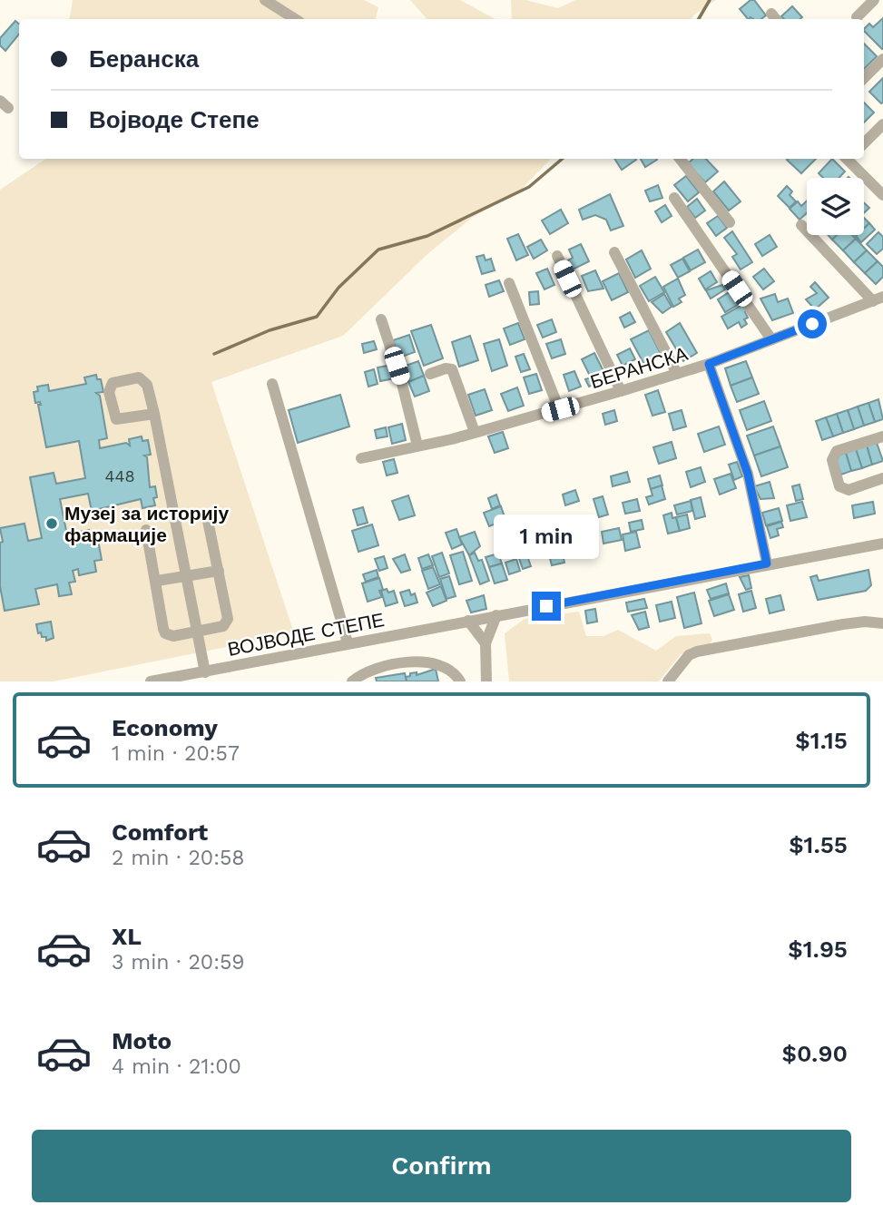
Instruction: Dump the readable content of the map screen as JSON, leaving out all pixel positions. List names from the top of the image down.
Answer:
{
  "streets": {
    "street": ["БЕРАНСКА", "ВОЈВОДЕ СТЕПЕ"]
  },
  "places": ["Музеј за историју фармације"],
  "house_numbers": ["448"],
  "page": {
    "banner": ["Беранска", "Војводе Степе"],
    "bubble": "1 min",
    "list": [
      {
        "name": "Economy",
        "note": "1 min · 20:57",
        "value": "$1.15"
      },
      {
        "name": "Comfort",
        "note": "2 min · 20:58",
        "value": "$1.55"
      },
      {
        "name": "XL",
        "note": "3 min · 20:59",
        "value": "$1.95"
      },
      {
        "name": "Moto",
        "note": "4 min · 21:00",
        "value": "$0.90"
      }
    ],
    "buttons": "Confirm"
  }
}
